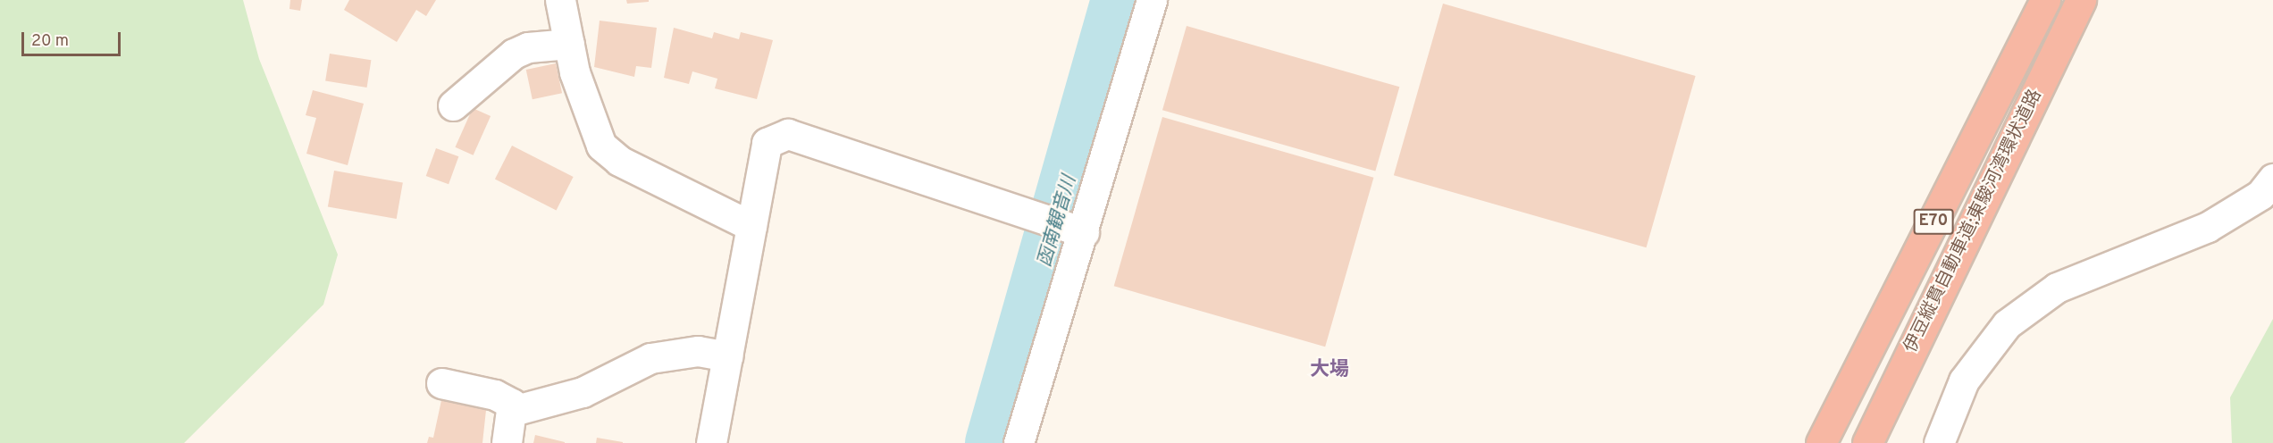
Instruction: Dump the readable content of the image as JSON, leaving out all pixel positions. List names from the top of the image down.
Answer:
{
  "streets": {
    "highway": ["E70", "伊豆縦貫自動車道;東駿河湾環状道路"]
  },
  "districts": ["大場"],
  "water": ["函南観音川"],
  "scale_bar": "20 m"
}
